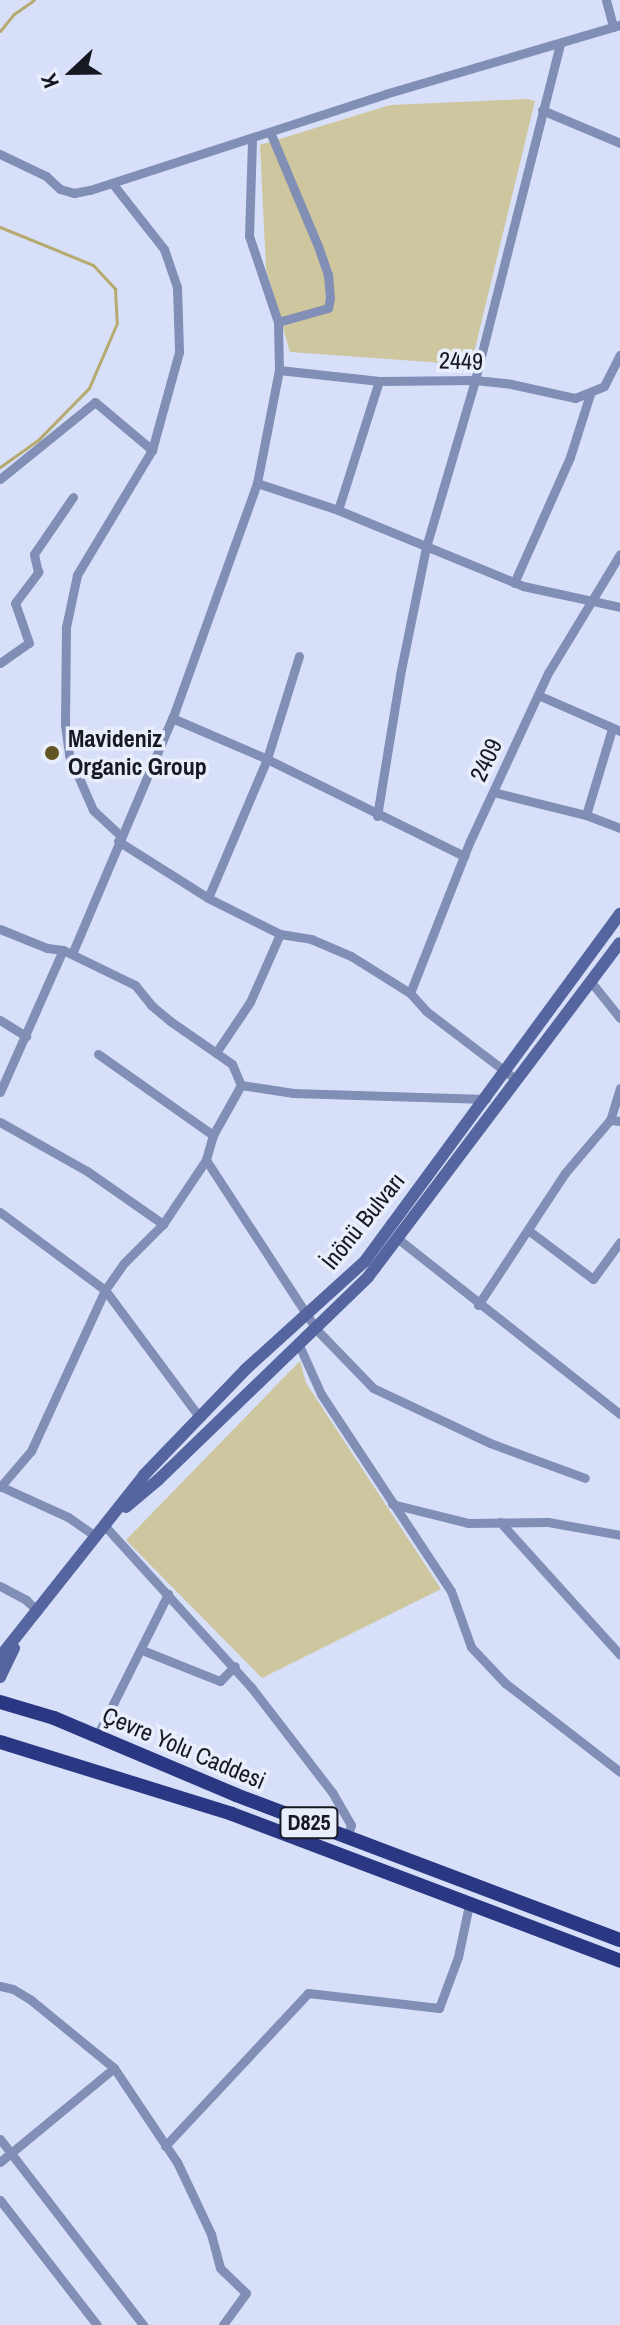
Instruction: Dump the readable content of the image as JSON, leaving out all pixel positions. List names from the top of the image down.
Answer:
{
  "streets": {
    "highway": ["Çevre Yolu Caddesi", "D825"],
    "main road": ["İnönü Bulvarı"],
    "street": ["2449", "2409"]
  },
  "places": ["Mavideniz Organic Group"],
  "north": "left"
}
